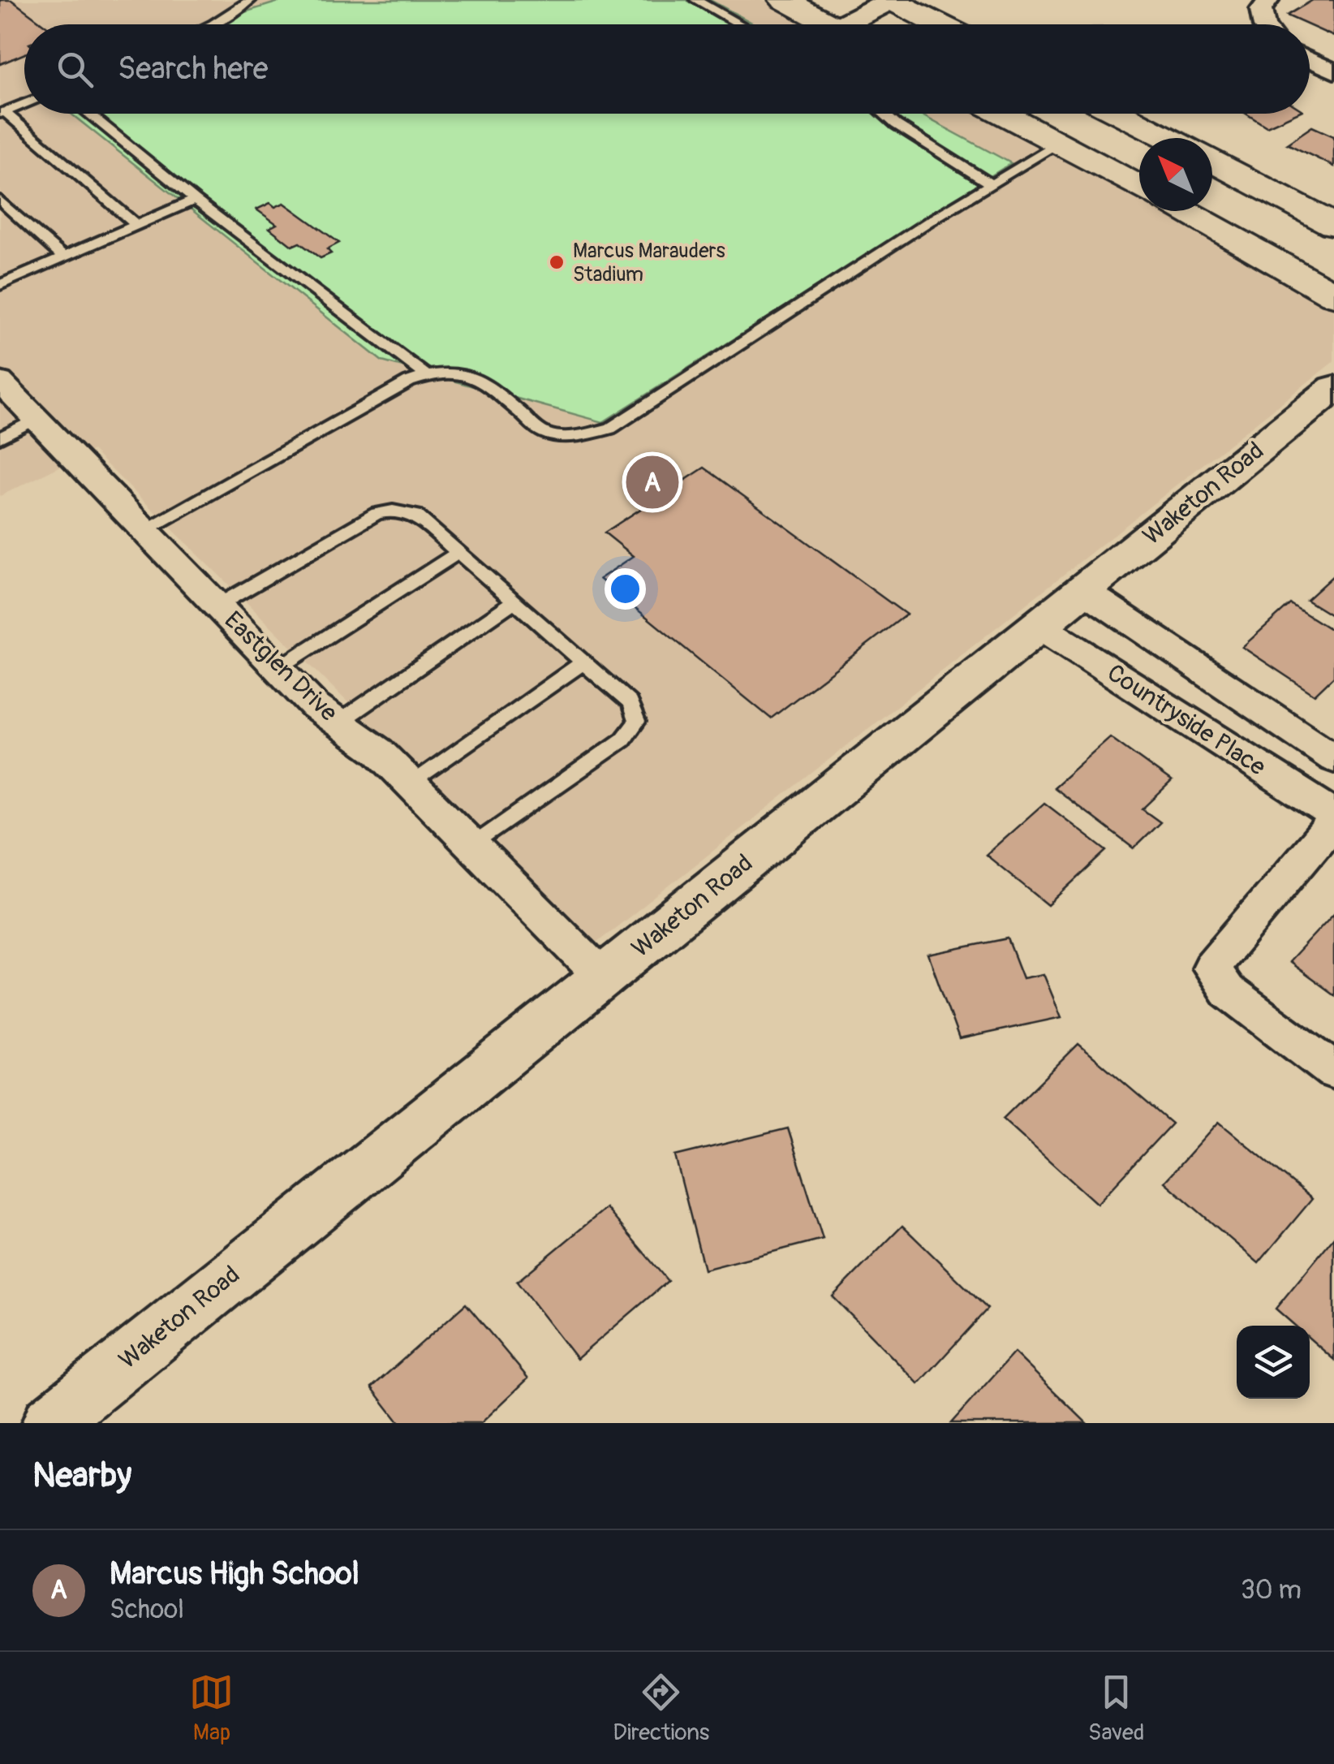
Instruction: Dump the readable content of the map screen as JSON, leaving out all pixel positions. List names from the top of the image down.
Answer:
{
  "streets": {
    "street": ["Waketon Road", "Eastglen Drive", "Countryside Place"]
  },
  "crossings": [
    ["Waketon Road", "Eastglen Drive"],
    ["Waketon Road", "Countryside Place"]
  ],
  "places": ["Marcus Marauders Stadium"],
  "north": "top left",
  "page": {
    "search": "Search here",
    "pins": "A",
    "heading": "Nearby",
    "list": [
      {
        "mark": "A",
        "name": "Marcus High School",
        "note": "School",
        "value": "30 m"
      }
    ],
    "nav": ["Map", "Directions", "Saved"]
  }
}
